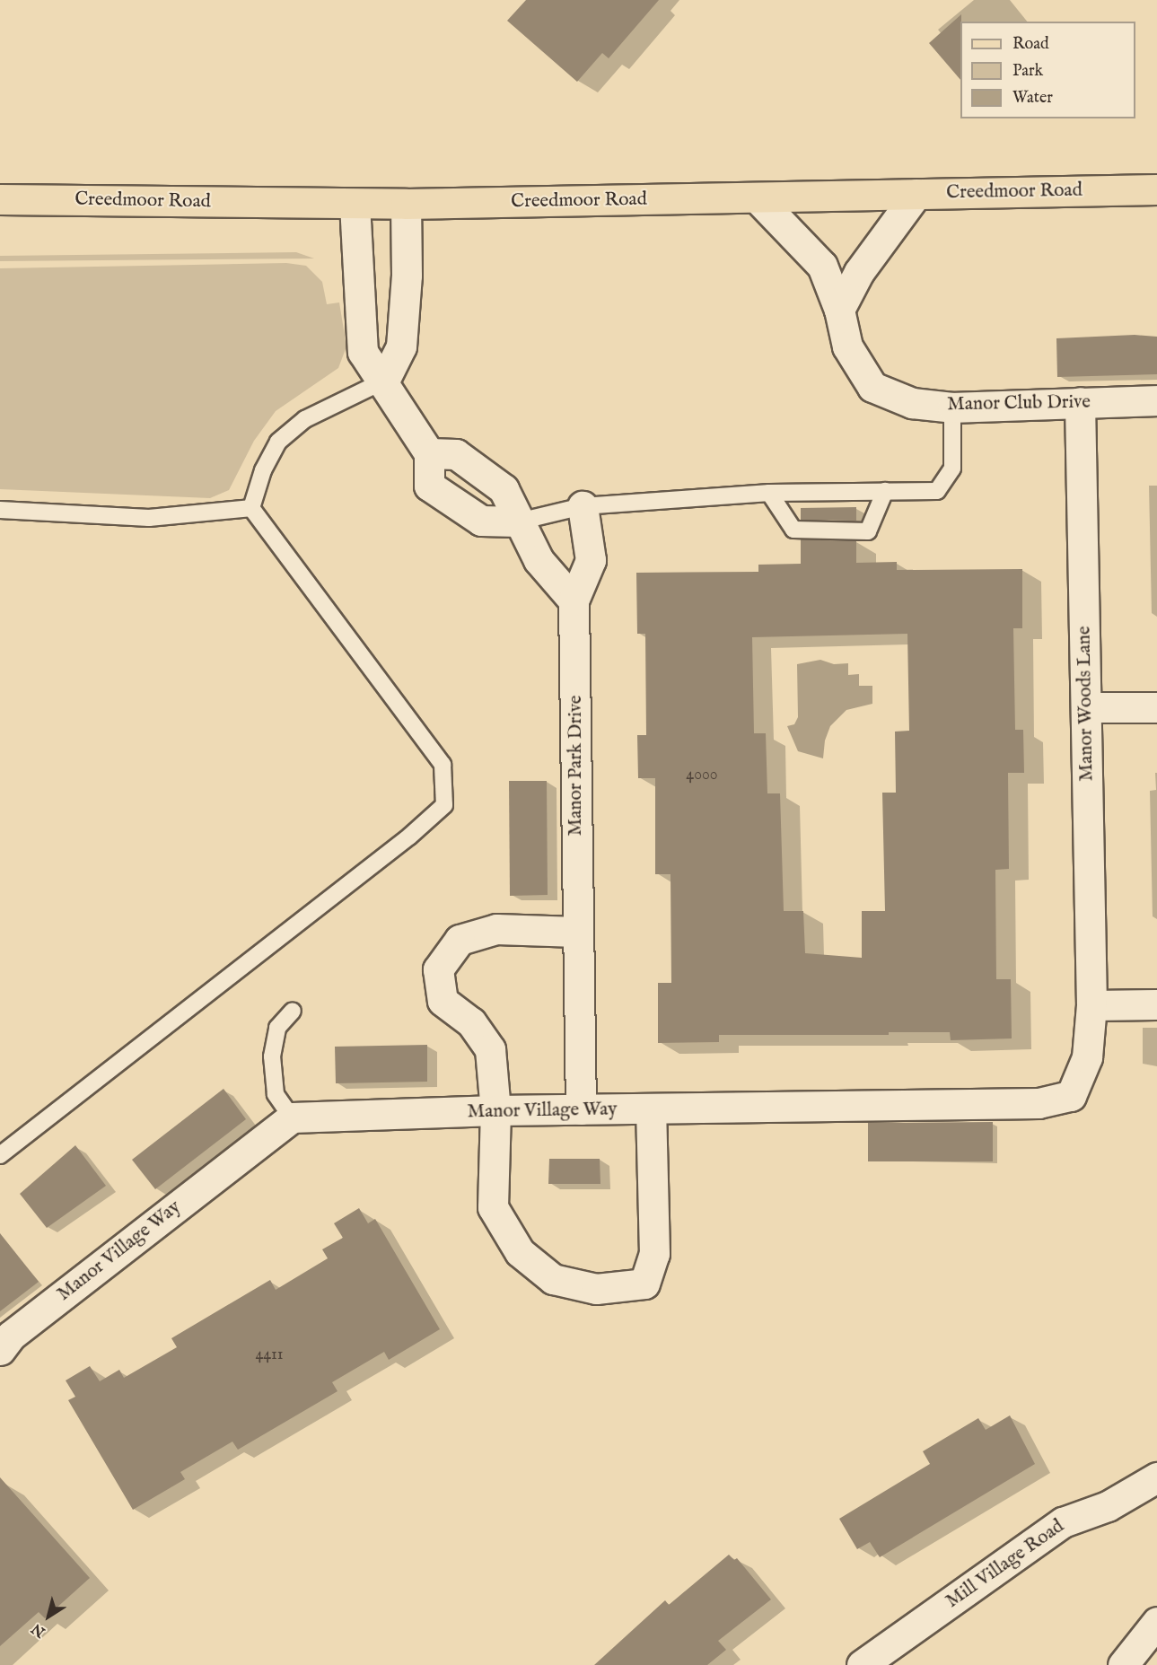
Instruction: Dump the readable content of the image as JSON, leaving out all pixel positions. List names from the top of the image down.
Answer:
{
  "streets": {
    "main road": ["Creedmoor Road"],
    "street": [
      "Manor Club Drive",
      "Manor Woods Lane",
      "Manor Park Drive",
      "Manor Village Way",
      "Mill Village Road"
    ]
  },
  "crossings": [
    ["Creedmoor Road", "Manor Club Drive"],
    ["Manor Club Drive", "Manor Woods Lane"],
    ["Manor Woods Lane", "Manor Village Way"],
    ["Manor Park Drive", "Manor Village Way"]
  ],
  "house_numbers": ["4000", "4411"],
  "legend": ["Road", "Park", "Water"],
  "north": "bottom left"
}
